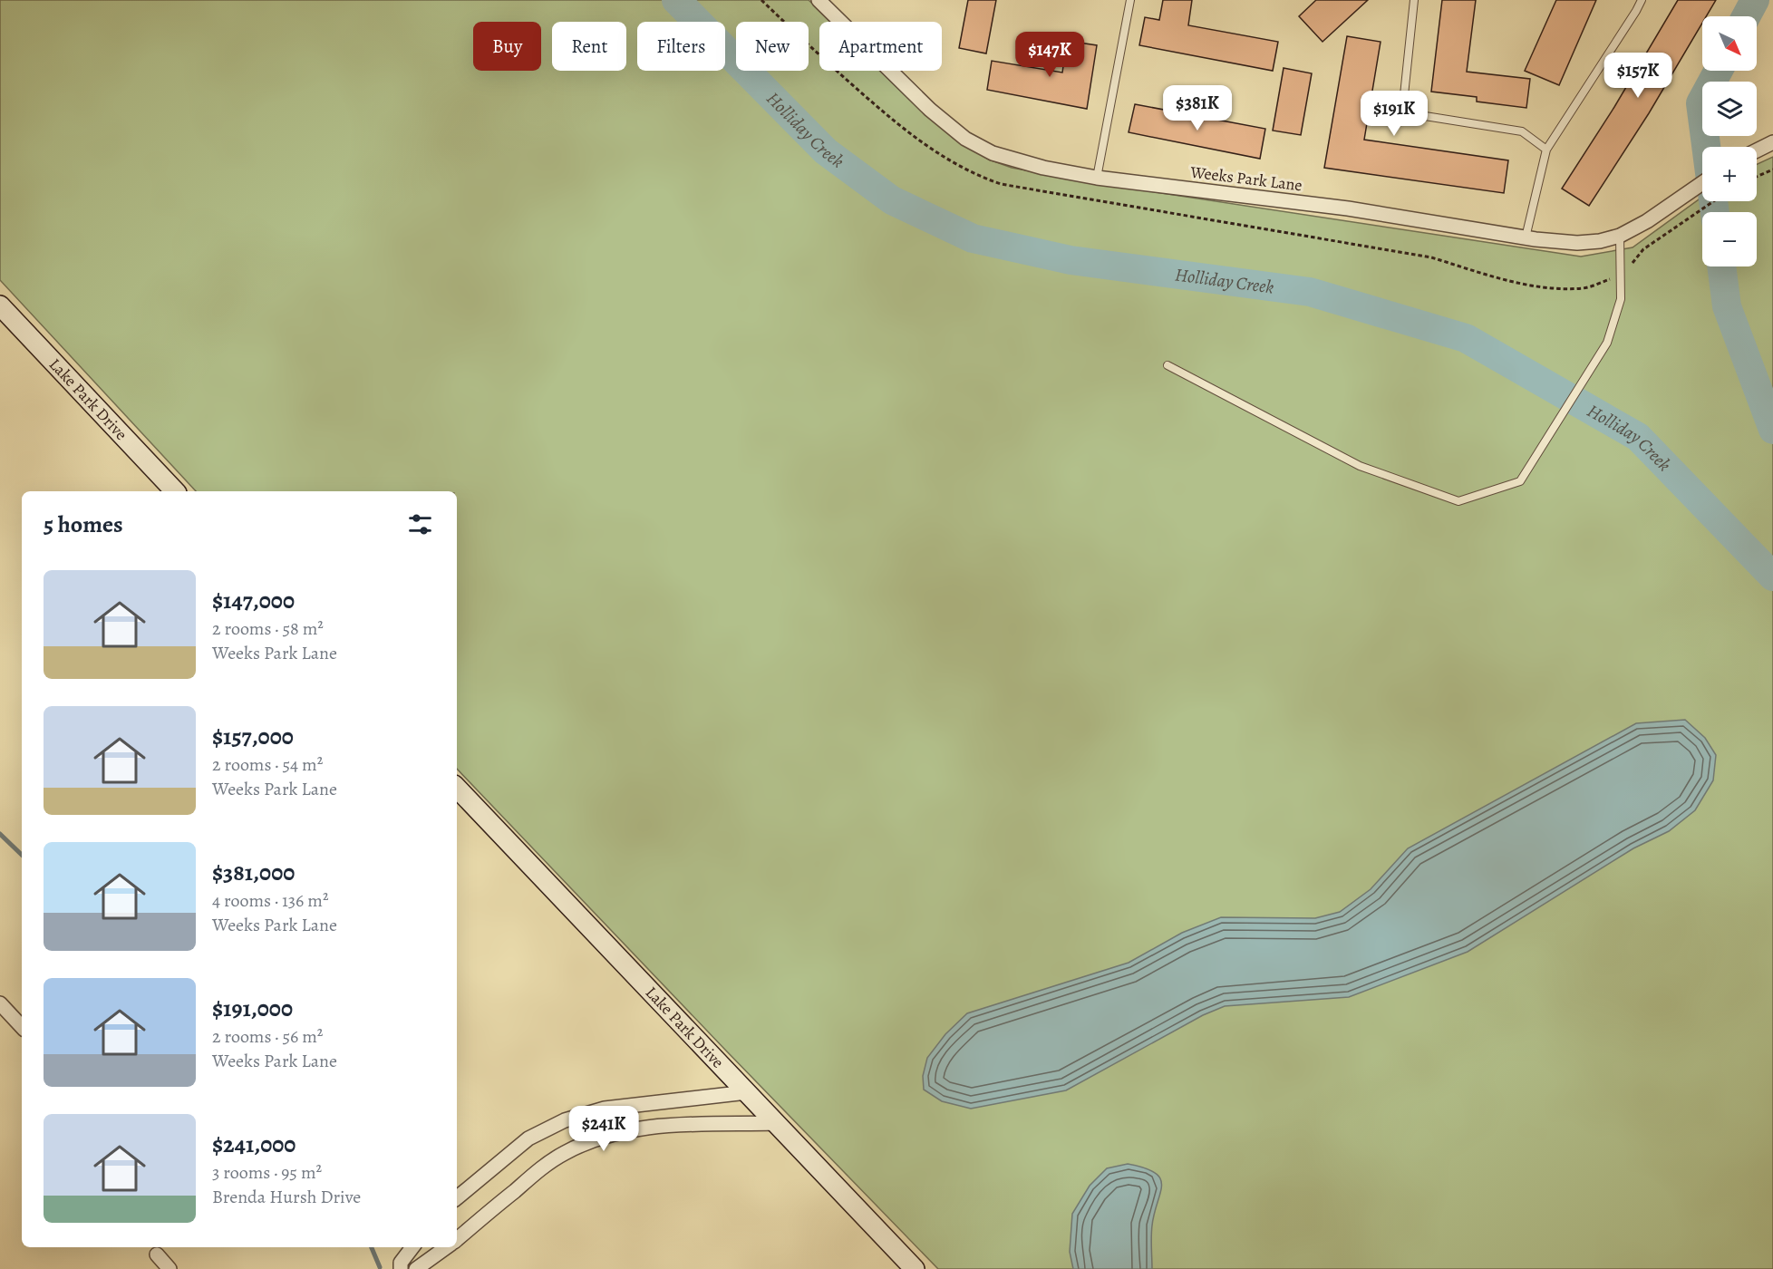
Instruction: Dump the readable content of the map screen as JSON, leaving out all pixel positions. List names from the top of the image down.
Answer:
{
  "streets": {
    "street": ["Weeks Park Lane", "Lake Park Drive"]
  },
  "water": ["Holliday Creek"],
  "north": "bottom right",
  "page": {
    "map_buttons": ["+", "−"],
    "chip": [
      "Buy",
      "Rent",
      "Filters",
      "New",
      "Apartment"
    ],
    "price": [
      "$147K",
      "$157K",
      "$381K",
      "$191K",
      "$241K"
    ],
    "heading": "5 homes",
    "list": [
      {
        "name": "$147,000",
        "note": "2 rooms · 58 m² · Weeks Park Lane"
      },
      {
        "name": "$157,000",
        "note": "2 rooms · 54 m² · Weeks Park Lane"
      },
      {
        "name": "$381,000",
        "note": "4 rooms · 136 m² · Weeks Park Lane"
      },
      {
        "name": "$191,000",
        "note": "2 rooms · 56 m² · Weeks Park Lane"
      },
      {
        "name": "$241,000",
        "note": "3 rooms · 95 m² · Brenda Hursh Drive"
      }
    ]
  }
}
